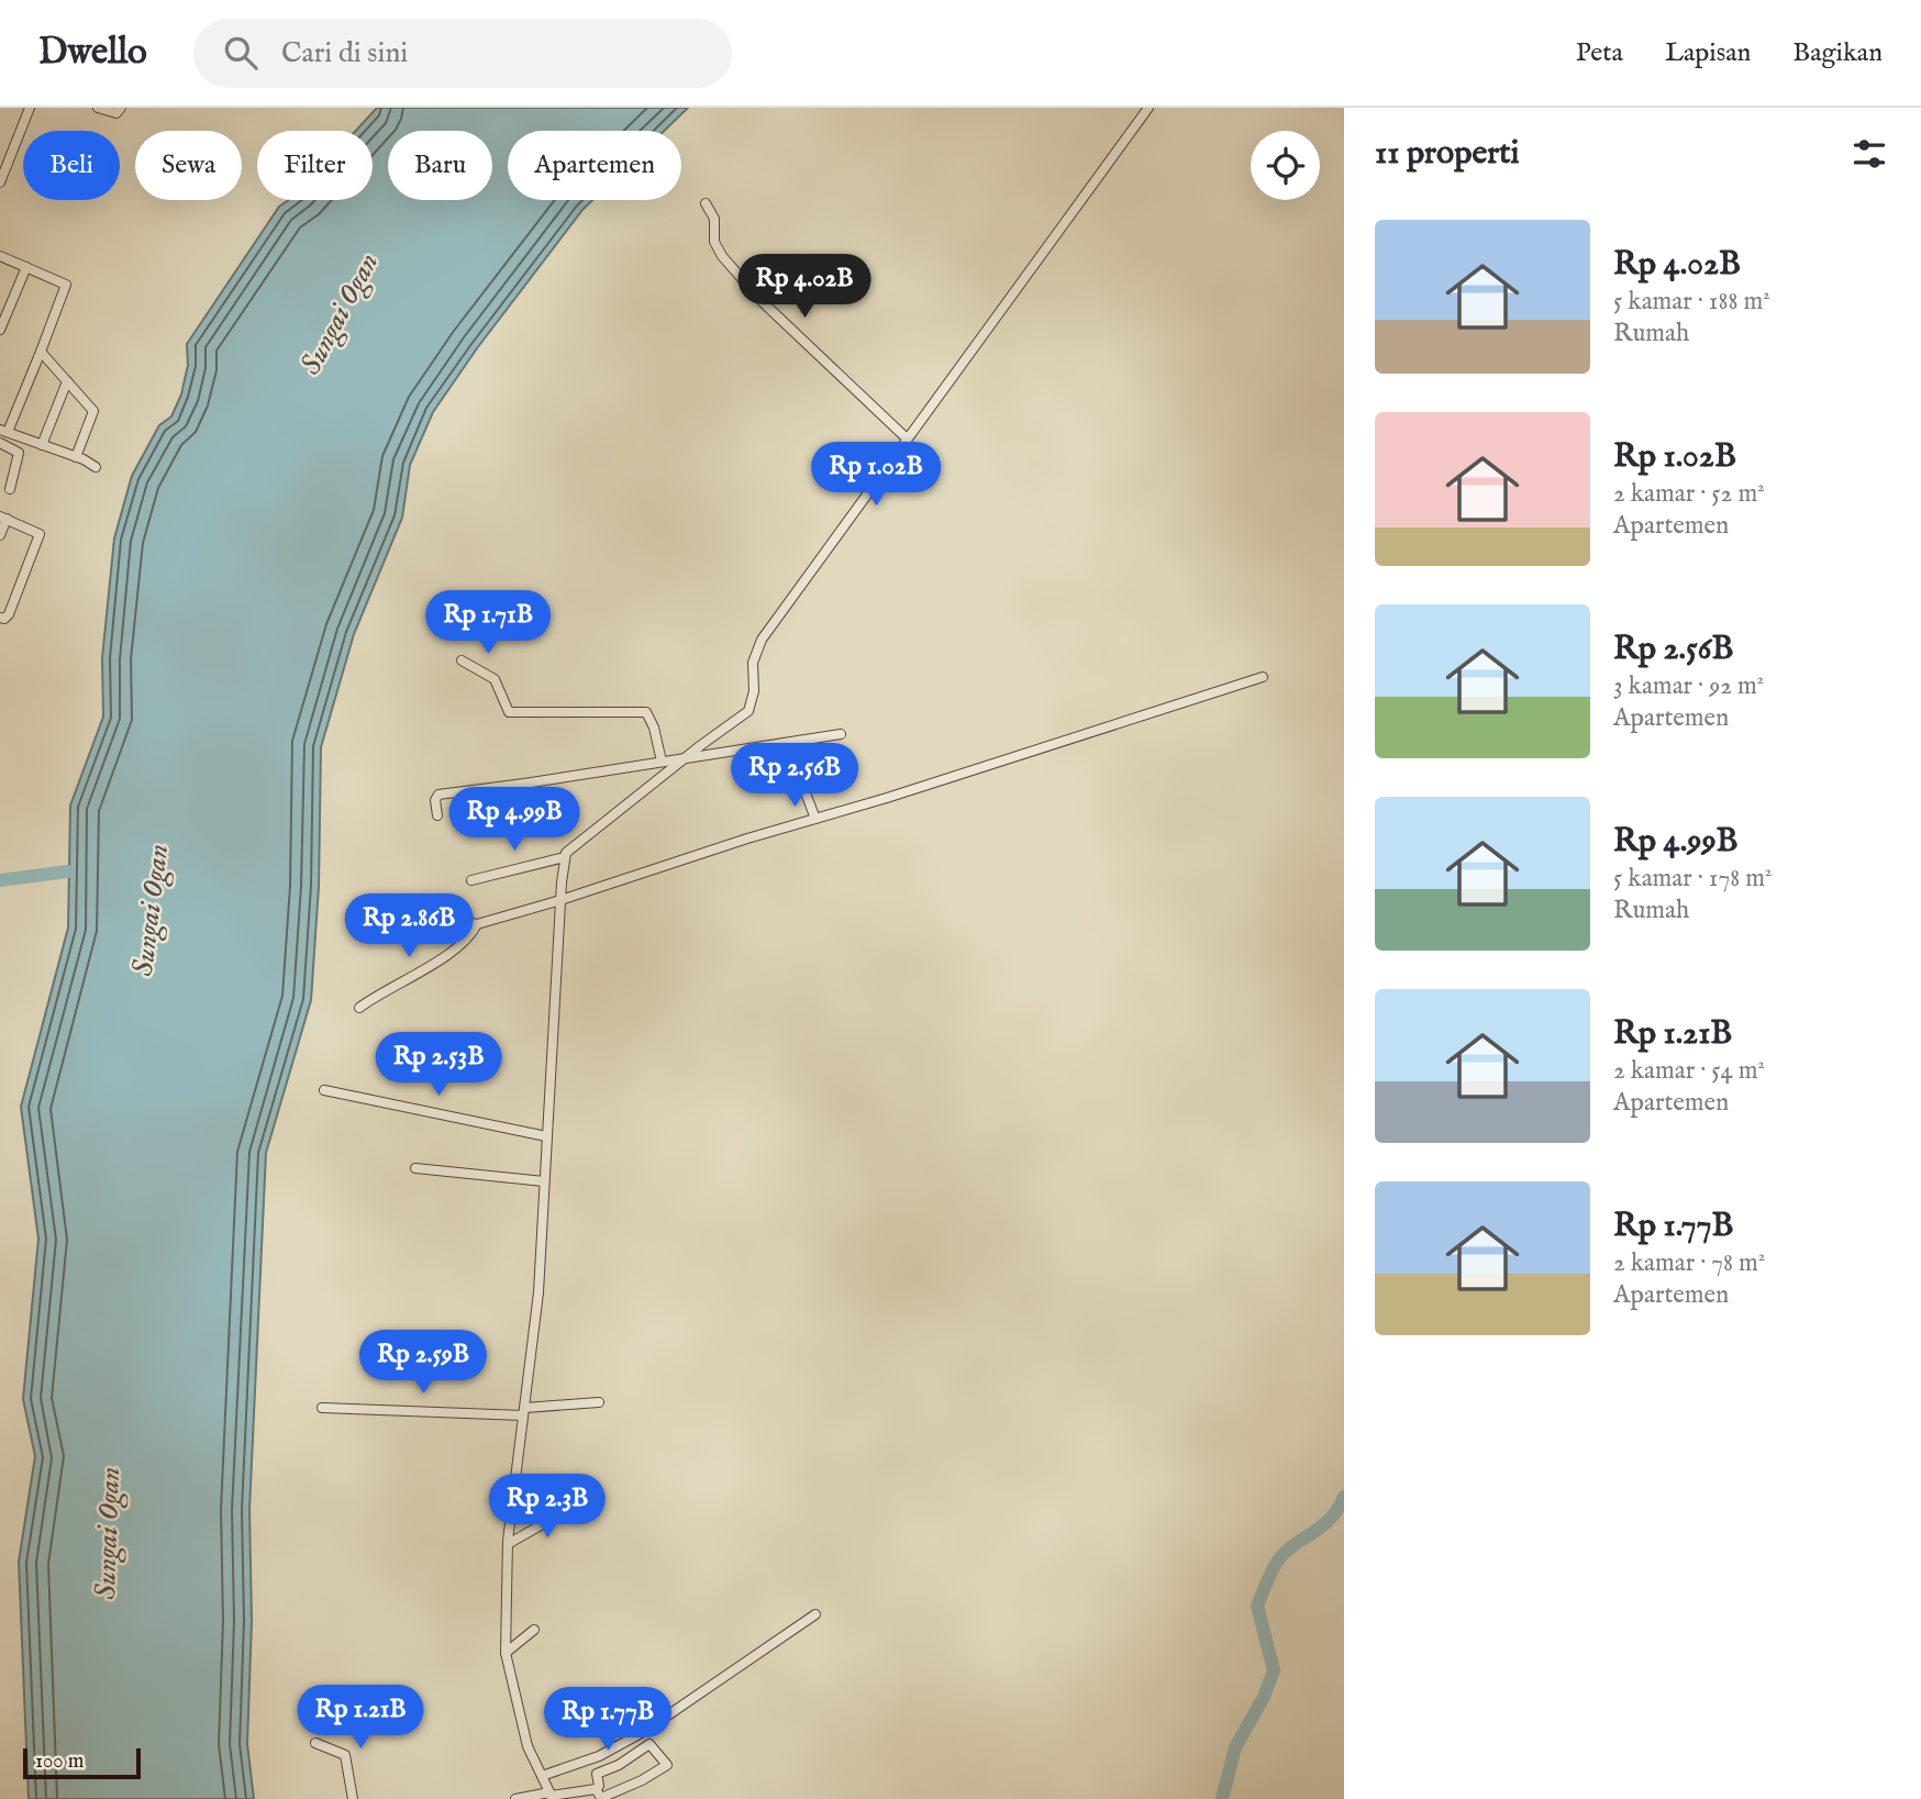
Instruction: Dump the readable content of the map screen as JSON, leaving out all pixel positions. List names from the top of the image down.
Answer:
{
  "water": ["Sungai Ogan"],
  "scale_bar": "100 m",
  "page": {
    "header": "Dwello",
    "search": "Cari di sini",
    "nav": ["Peta", "Lapisan", "Bagikan"],
    "heading": "11 properti",
    "chip": [
      "Beli",
      "Sewa",
      "Filter",
      "Baru",
      "Apartemen"
    ],
    "list": [
      {
        "name": "Rp 4.02B",
        "note": "5 kamar · 188 m² · Rumah"
      },
      {
        "name": "Rp 1.02B",
        "note": "2 kamar · 52 m² · Apartemen"
      },
      {
        "name": "Rp 2.56B",
        "note": "3 kamar · 92 m² · Apartemen"
      },
      {
        "name": "Rp 4.99B",
        "note": "5 kamar · 178 m² · Rumah"
      },
      {
        "name": "Rp 1.21B",
        "note": "2 kamar · 54 m² · Apartemen"
      },
      {
        "name": "Rp 1.77B",
        "note": "2 kamar · 78 m² · Apartemen"
      }
    ],
    "price": [
      "Rp 4.02B",
      "Rp 1.02B",
      "Rp 1.71B",
      "Rp 2.56B",
      "Rp 4.99B",
      "Rp 2.86B",
      "Rp 2.53B",
      "Rp 2.59B",
      "Rp 2.3B",
      "Rp 1.21B",
      "Rp 1.77B"
    ],
    "scale": "100 m"
  }
}
